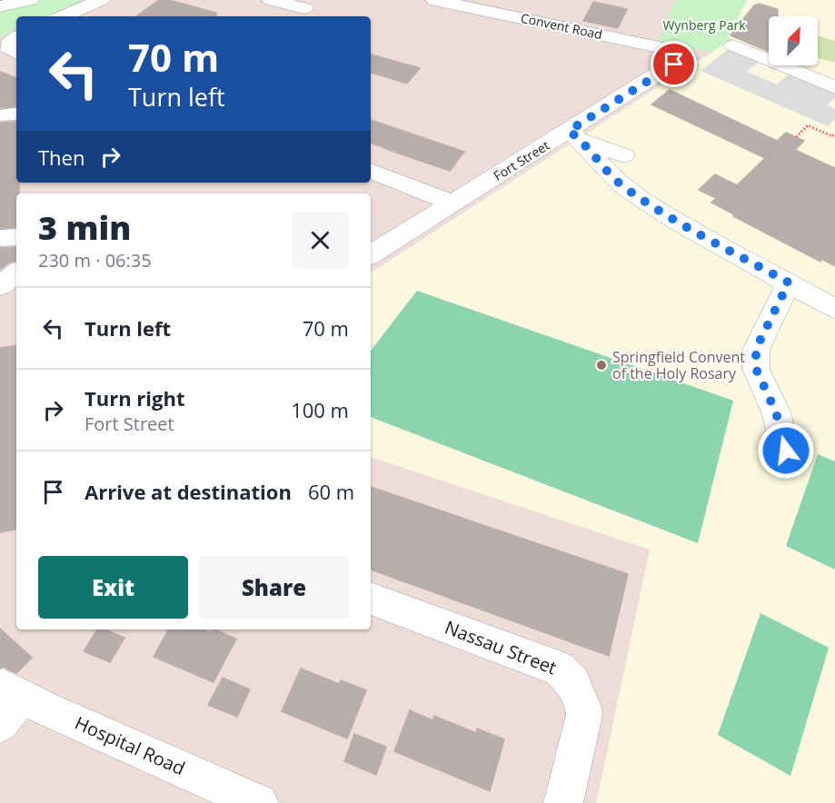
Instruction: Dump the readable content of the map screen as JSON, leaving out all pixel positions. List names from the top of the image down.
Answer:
{
  "streets": {
    "street": [
      "Convent Road",
      "Fort Street",
      "Nassau Street",
      "Hospital Road"
    ]
  },
  "crossings": [
    ["Convent Road", "Fort Street"]
  ],
  "parks": ["Wynberg Park"],
  "places": ["Springfield Convent of the Holy Rosary"],
  "north": "top right",
  "page": {
    "turn": ["70 m", "Turn left"],
    "then": "Then",
    "heading": ["3 min", "230 m · 06:35"],
    "list": [
      {
        "name": "Turn left",
        "value": "70 m"
      },
      {
        "name": "Turn right",
        "note": "Fort Street",
        "value": "100 m"
      },
      {
        "name": "Arrive at destination",
        "value": "60 m"
      }
    ],
    "buttons": ["Exit", "Share"]
  }
}
